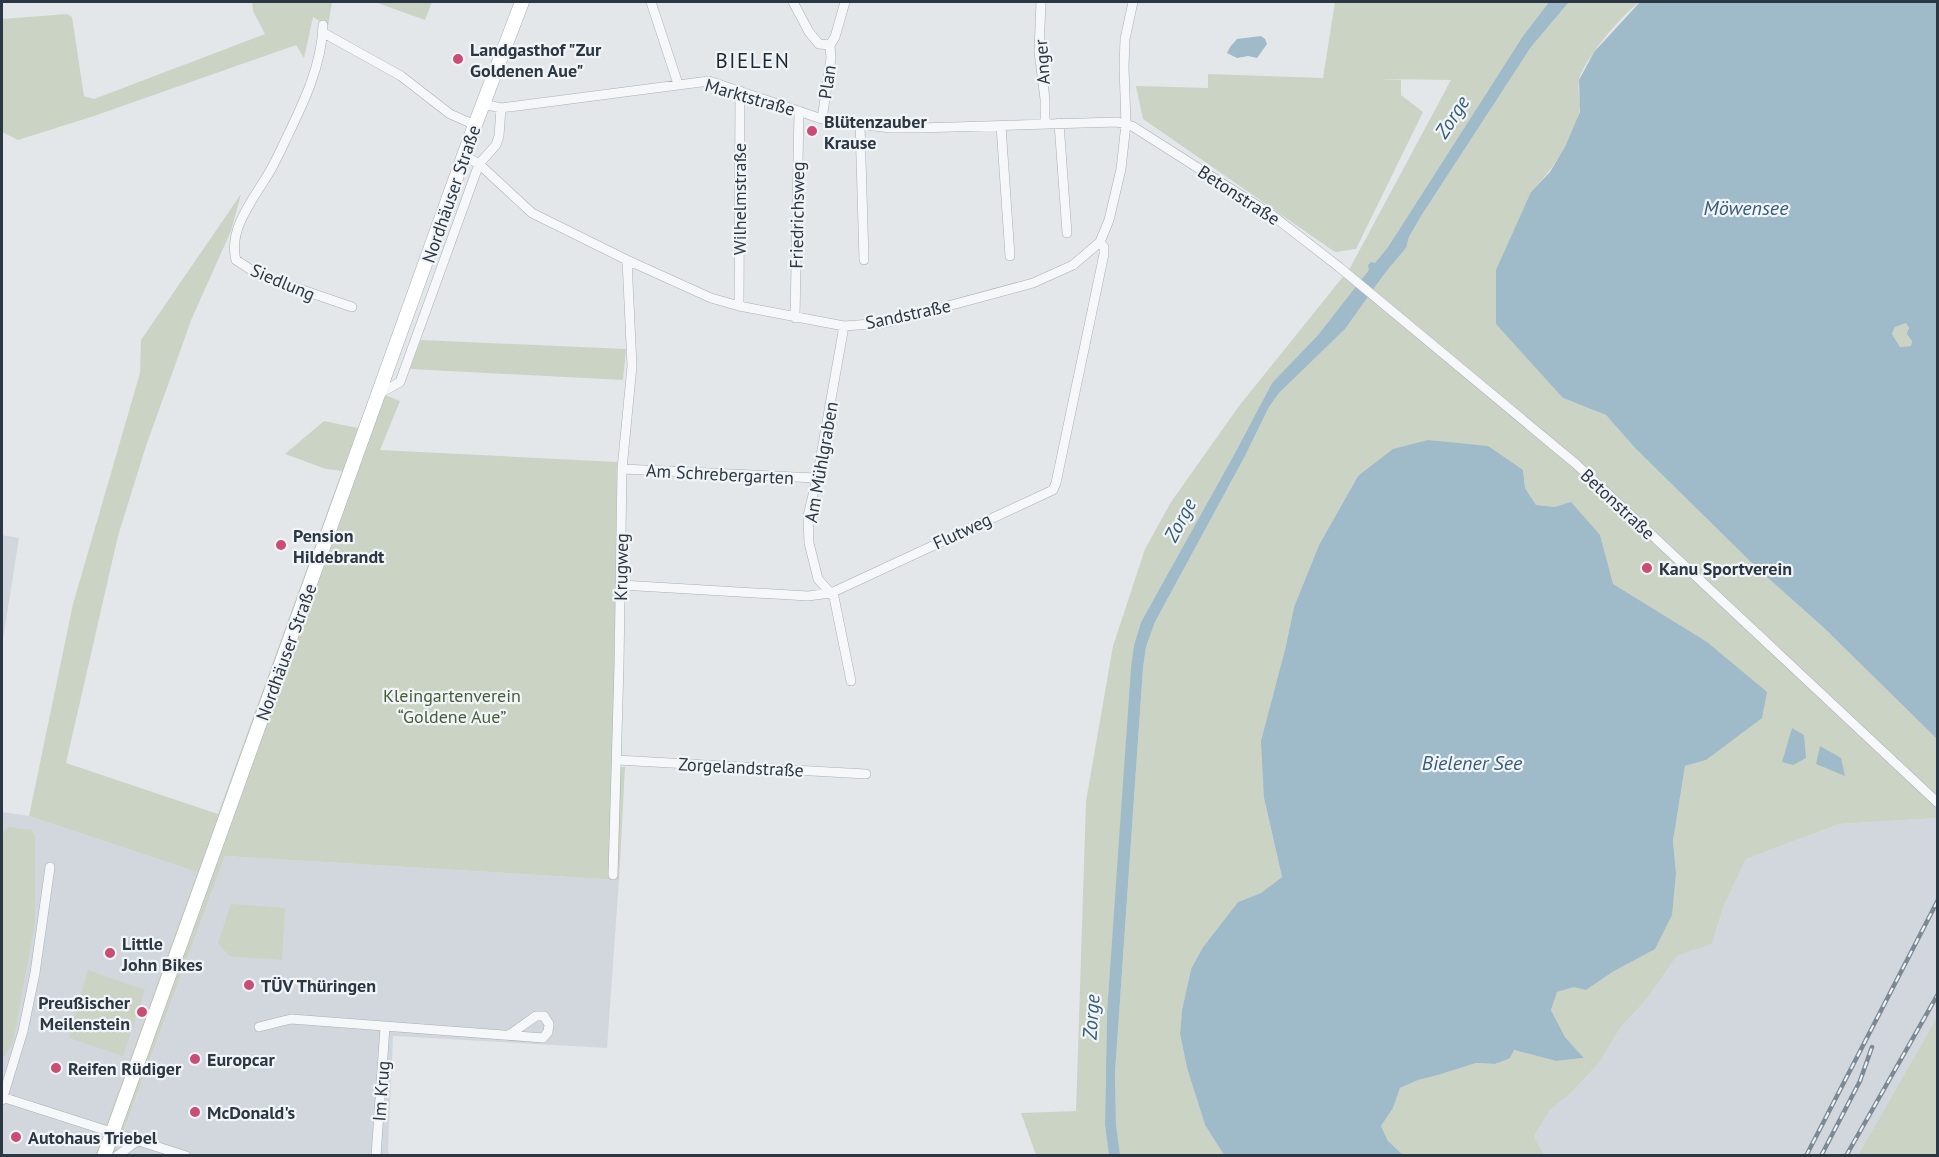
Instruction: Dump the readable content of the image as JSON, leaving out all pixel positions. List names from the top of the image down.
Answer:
{
  "streets": {
    "main road": ["Nordhäuser Straße"],
    "street": [
      "Anger",
      "Plan",
      "Marktstraße",
      "Betonstraße",
      "Wilhelmstraße",
      "Friedrichsweg",
      "Siedlung",
      "Sandstraße",
      "Am Mühlgraben",
      "Am Schrebergarten",
      "Flutweg",
      "Krugweg",
      "Zorgelandstraße",
      "Im Krug"
    ]
  },
  "crossings": [
    ["Anger", "Marktstraße"],
    ["Plan", "Marktstraße"],
    ["Marktstraße", "Nordhäuser Straße"],
    ["Marktstraße", "Betonstraße"],
    ["Marktstraße", "Wilhelmstraße"],
    ["Marktstraße", "Friedrichsweg"],
    ["Marktstraße", "Sandstraße"],
    ["Nordhäuser Straße", "Siedlung"],
    ["Nordhäuser Straße", "Sandstraße"],
    ["Betonstraße", "Sandstraße"],
    ["Wilhelmstraße", "Sandstraße"],
    ["Friedrichsweg", "Sandstraße"],
    ["Sandstraße", "Am Mühlgraben"],
    ["Sandstraße", "Flutweg"],
    ["Sandstraße", "Krugweg"],
    ["Am Mühlgraben", "Am Schrebergarten"],
    ["Am Mühlgraben", "Flutweg"],
    ["Am Schrebergarten", "Krugweg"],
    ["Flutweg", "Krugweg"],
    ["Krugweg", "Zorgelandstraße"]
  ],
  "districts": ["BIELEN"],
  "water": ["Zorge", "Möwensee", "Bielener See"],
  "parks": ["Kleingartenverein “Goldene Aue”"],
  "places": [
    "Landgasthof \"Zur Goldenen Aue\"",
    "Blütenzauber Krause",
    "Pension Hildebrandt",
    "Kanu Sportverein",
    "Little John Bikes",
    "TÜV Thüringen",
    "Preußischer Meilenstein",
    "Europcar",
    "Reifen Rüdiger",
    "McDonald's",
    "Autohaus Triebel"
  ]
}
